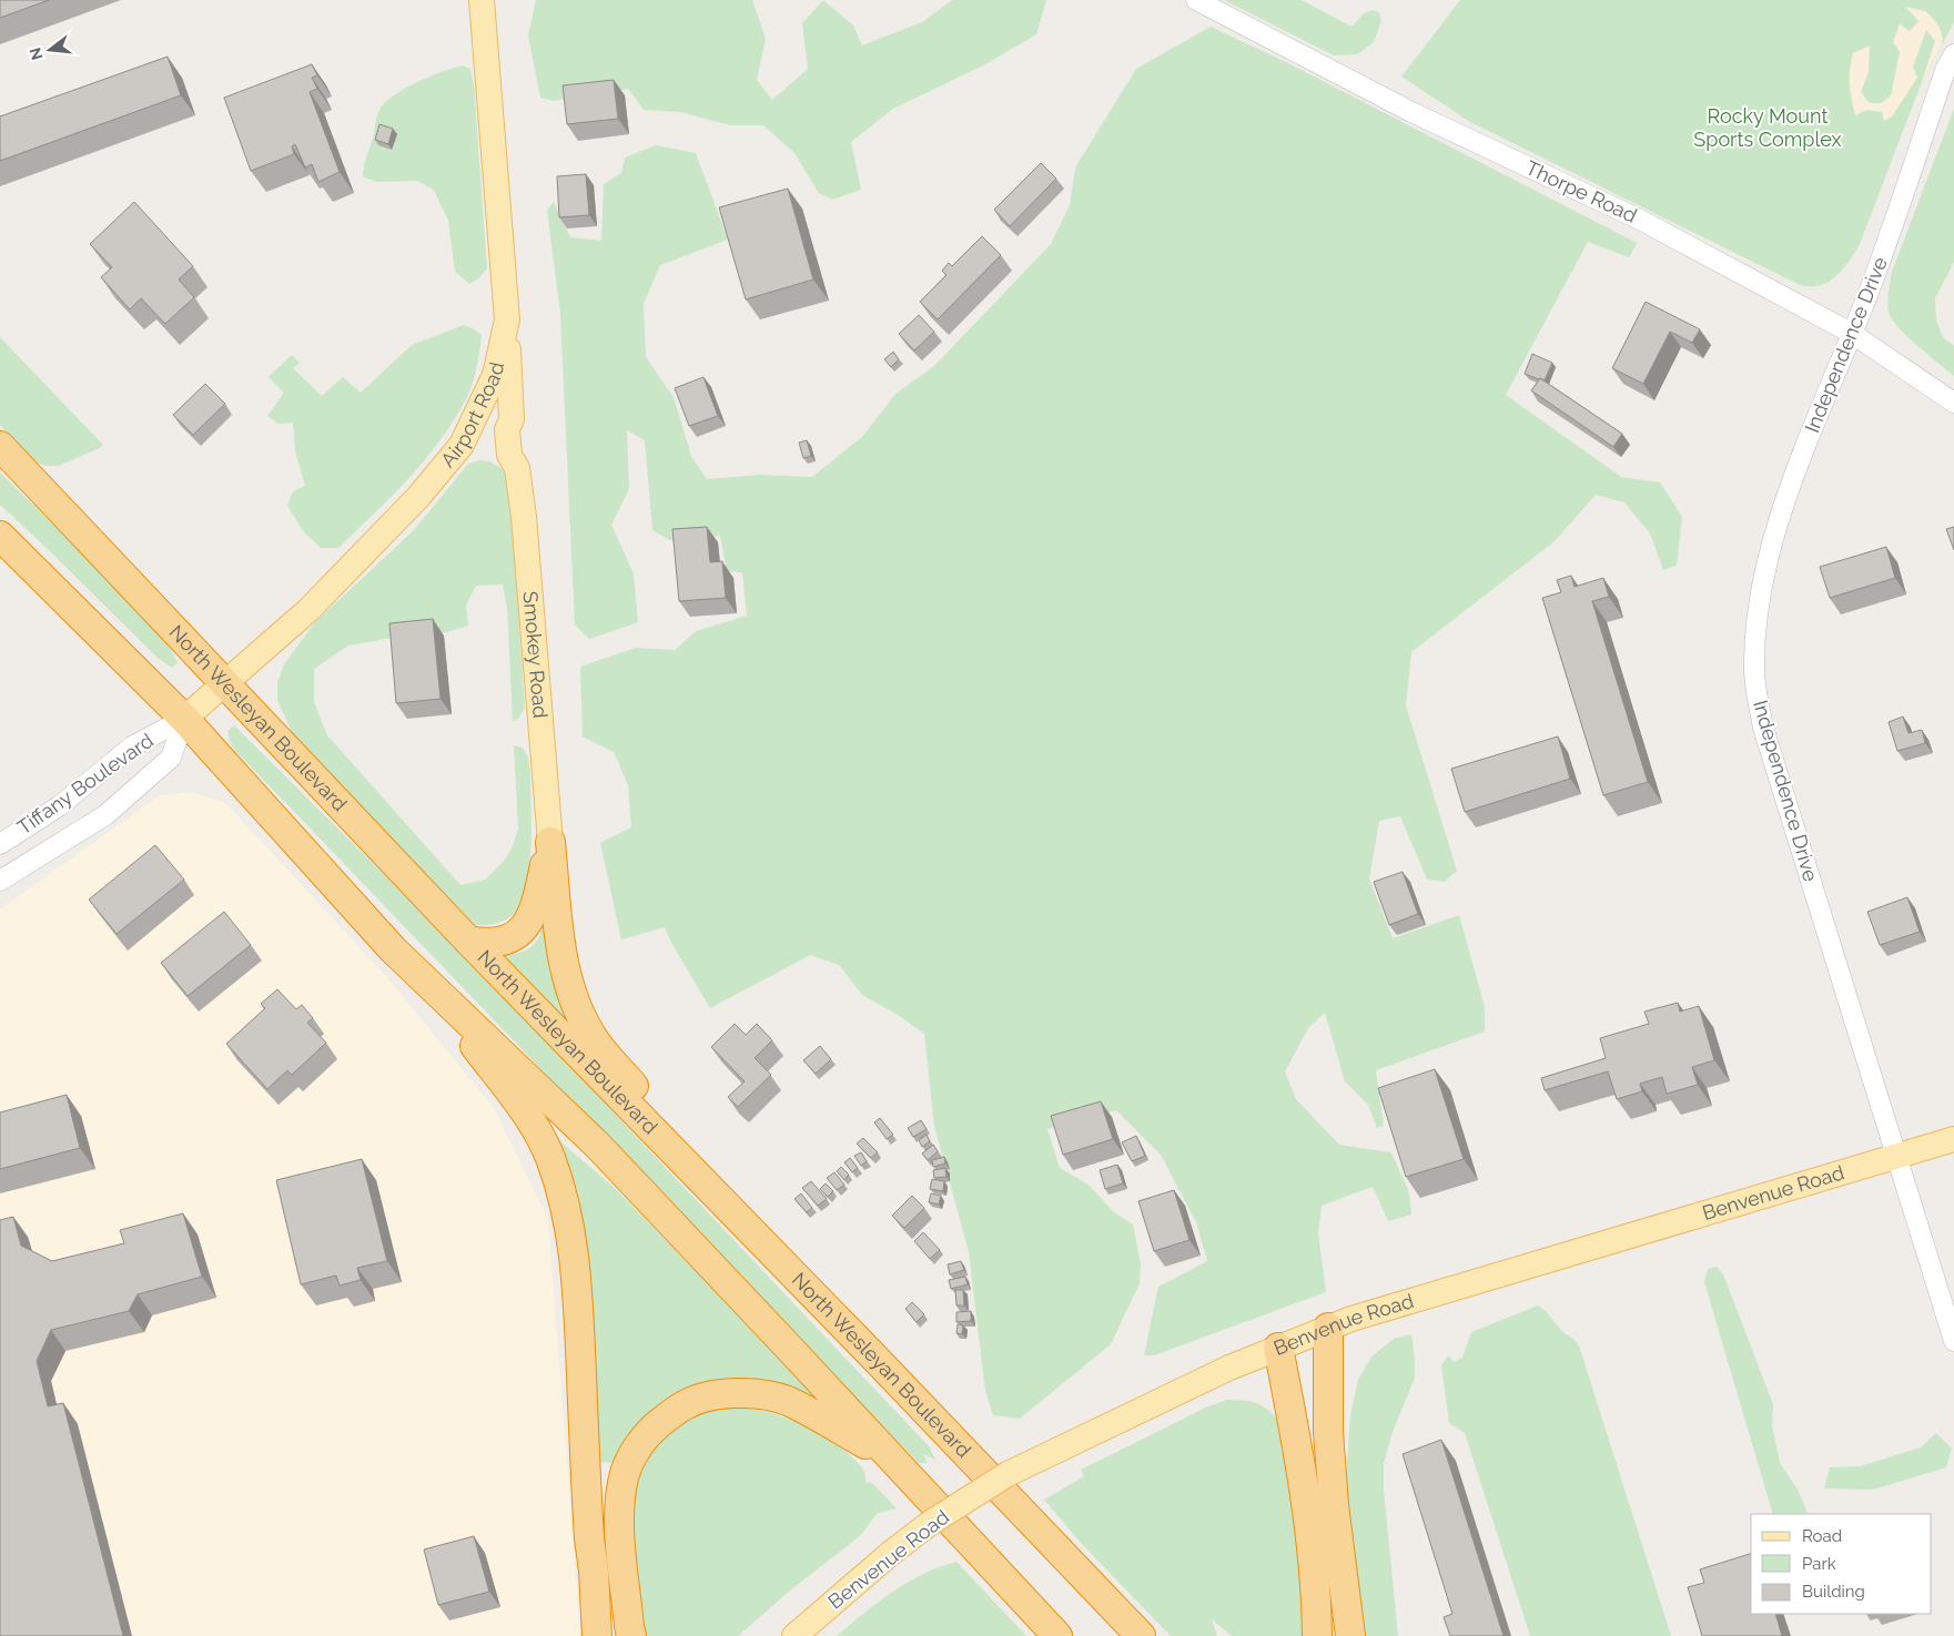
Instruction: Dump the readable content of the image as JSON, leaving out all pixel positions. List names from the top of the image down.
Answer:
{
  "streets": {
    "highway": ["North Wesleyan Boulevard"],
    "main road": ["Airport Road", "Smokey Road", "Benvenue Road"],
    "street": ["Thorpe Road", "Independence Drive", "Tiffany Boulevard"]
  },
  "crossings": [
    ["Thorpe Road", "Independence Drive"],
    ["Independence Drive", "Benvenue Road"],
    ["Airport Road", "Smokey Road"],
    ["Airport Road", "North Wesleyan Boulevard"],
    ["Airport Road", "Tiffany Boulevard"]
  ],
  "parks": ["Rocky Mount Sports Complex"],
  "legend": ["Road", "Park", "Building"],
  "north": "left"
}
